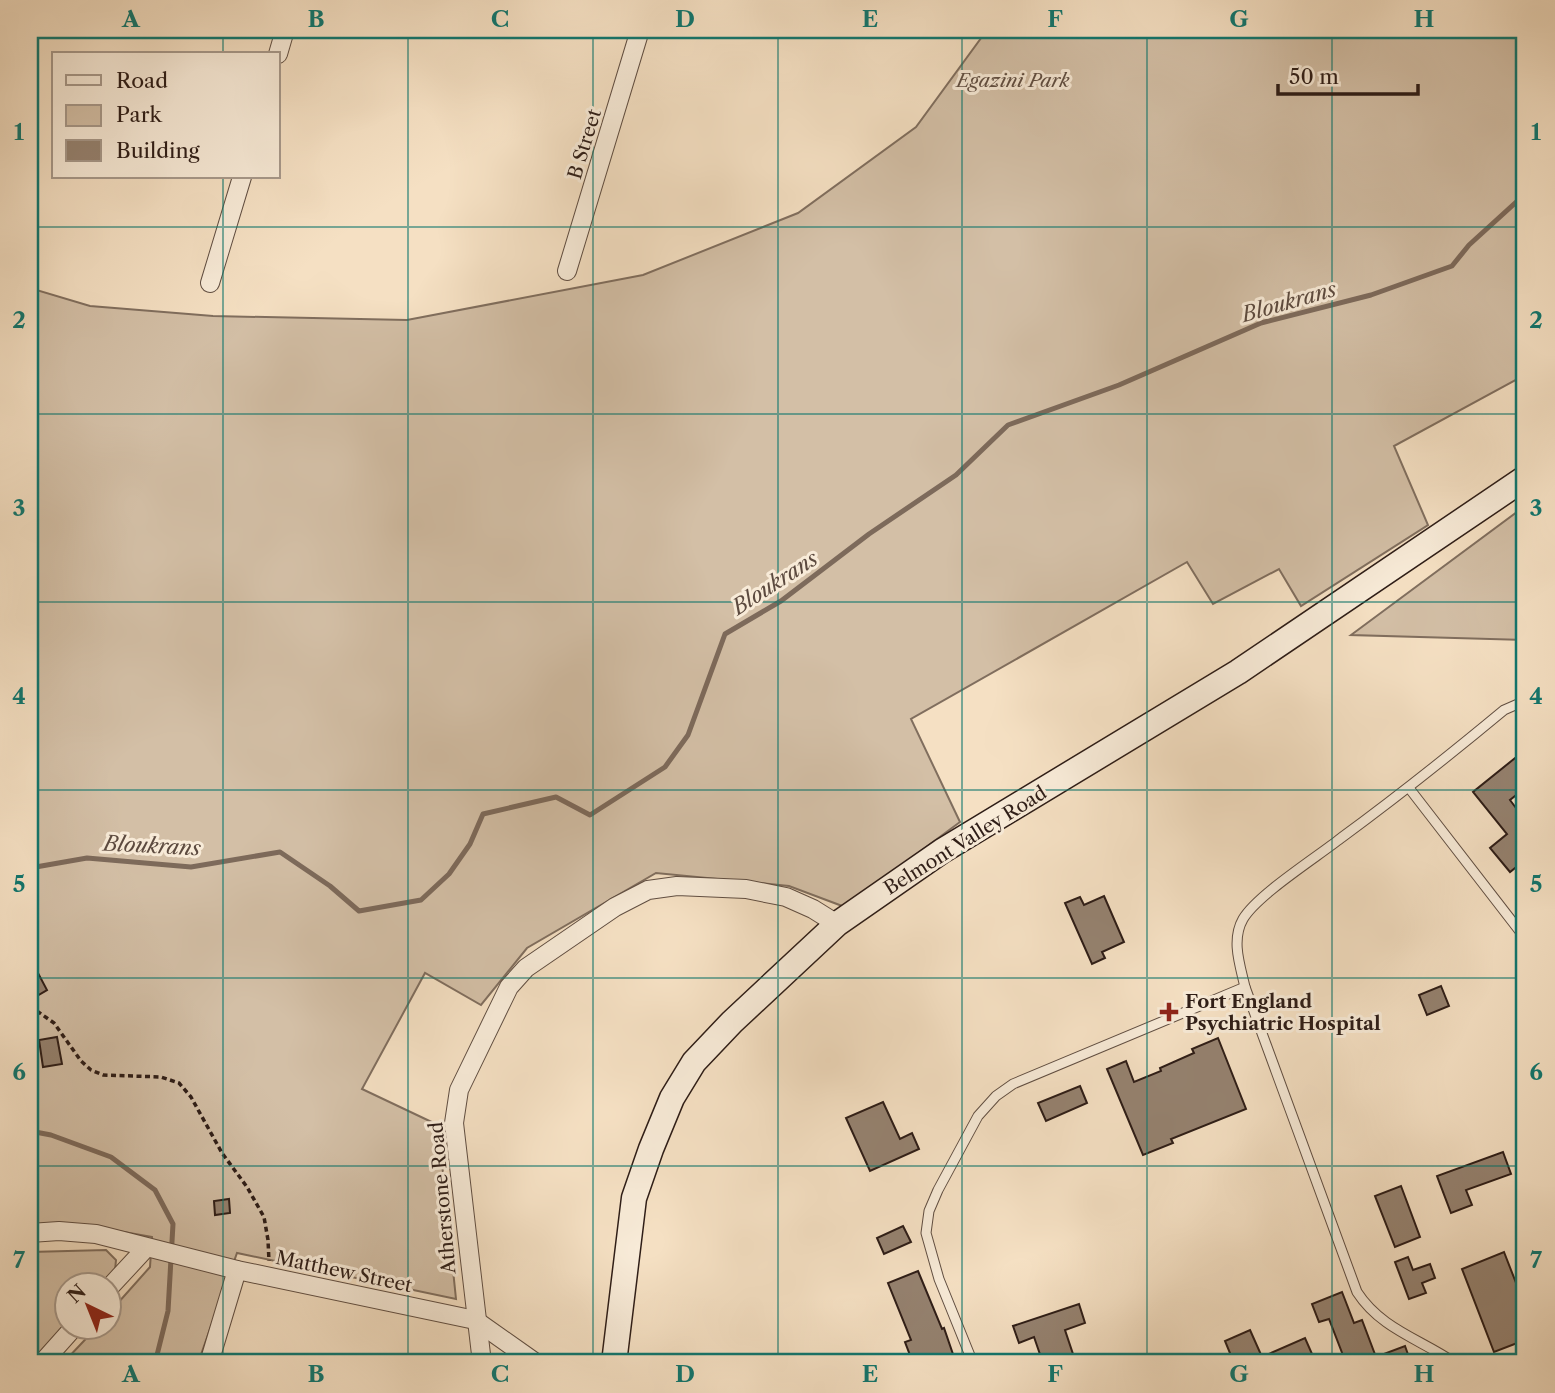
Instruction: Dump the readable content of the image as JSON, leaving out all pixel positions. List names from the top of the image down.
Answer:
{
  "streets": {
    "street": [
      "B Street",
      "Belmont Valley Road",
      "Atherstone Road",
      "Matthew Street"
    ]
  },
  "crossings": [
    ["Belmont Valley Road", "Atherstone Road"],
    ["Atherstone Road", "Matthew Street"]
  ],
  "water": ["Bloukrans"],
  "parks": ["Egazini Park"],
  "places": {
    "health": ["Fort England Psychiatric Hospital"]
  },
  "legend": ["Road", "Park", "Building"],
  "scale_bar": "50 m",
  "north": "top left",
  "grid": {
    "columns": [
      "A",
      "B",
      "C",
      "D",
      "E",
      "F",
      "G",
      "H"
    ],
    "rows": [
      "1",
      "2",
      "3",
      "4",
      "5",
      "6",
      "7"
    ]
  }
}
